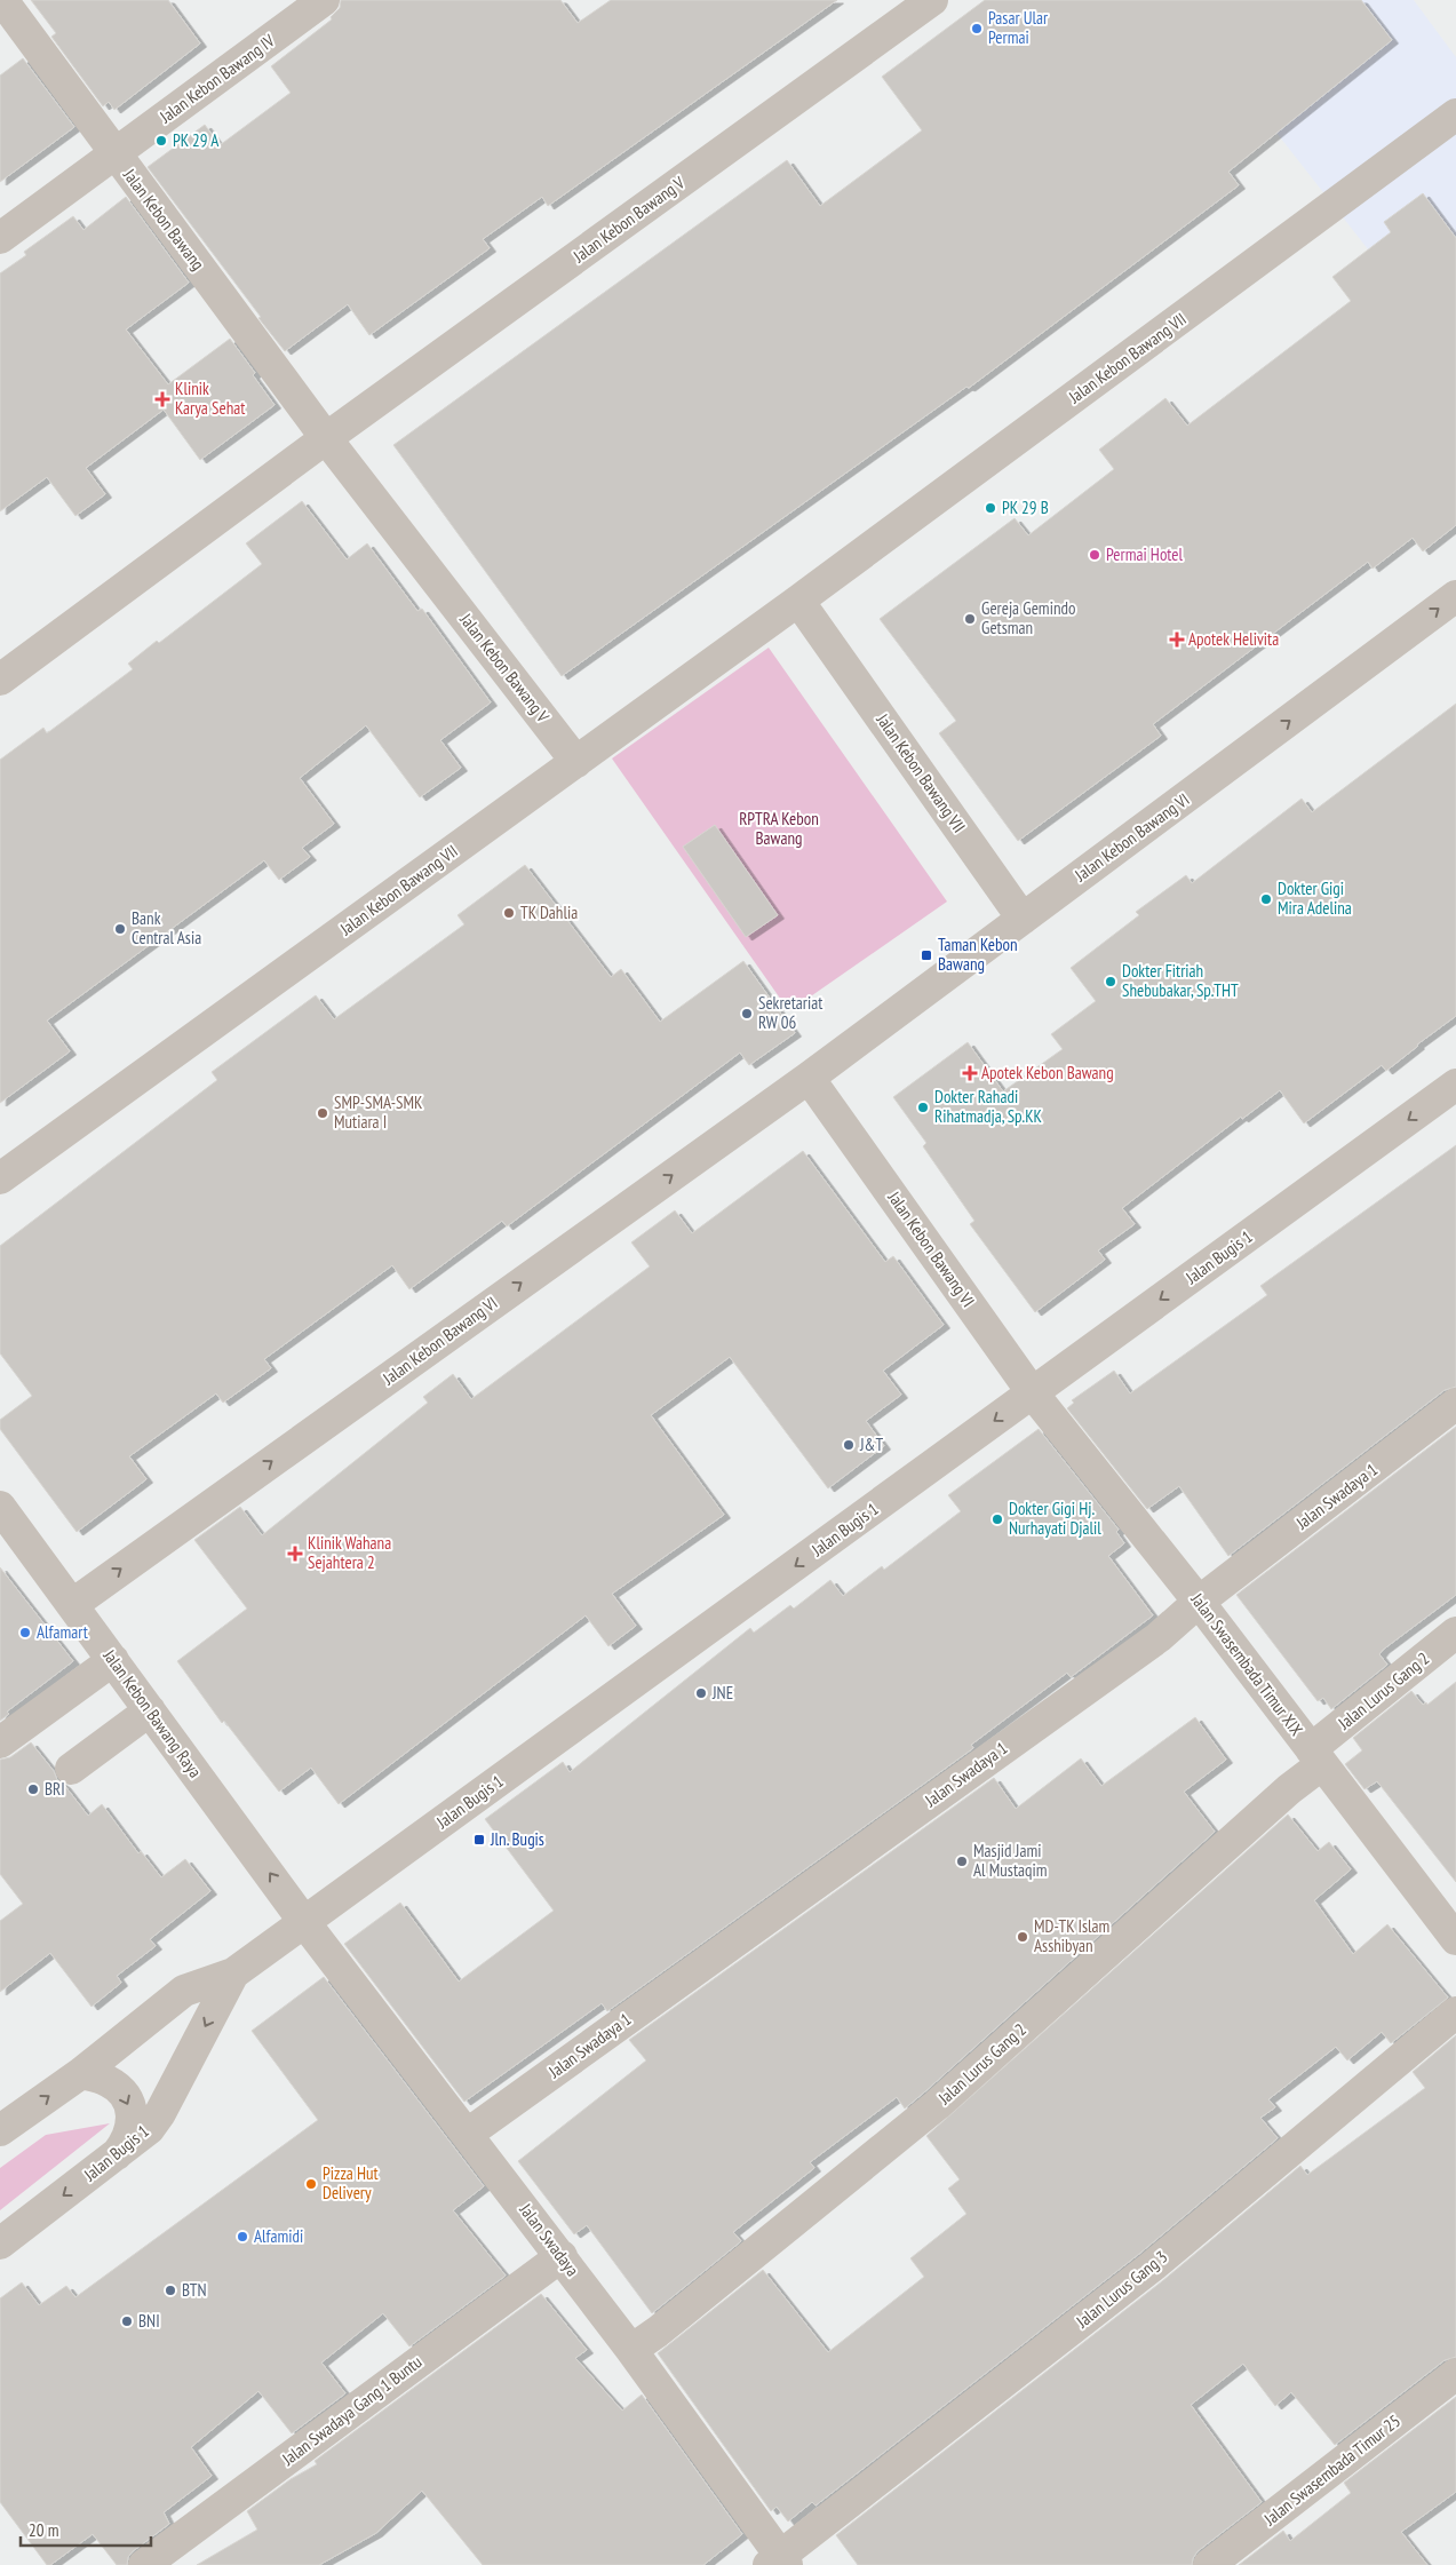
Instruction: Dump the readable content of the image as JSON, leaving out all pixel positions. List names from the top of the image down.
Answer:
{
  "streets": {
    "street": [
      "Jalan Kebon Bawang IV",
      "Jalan Kebon Bawang",
      "Jalan Kebon Bawang V",
      "Jalan Kebon Bawang VII",
      "Jalan Kebon Bawang VI",
      "Jalan Bugis 1",
      "Jalan Swadaya 1",
      "Jalan Swasembada Timur XIX",
      "Jalan Lurus Gang 2",
      "Jalan Kebon Bawang Raya",
      "Jalan Swadaya",
      "Jalan Lurus Gang 3",
      "Jalan Swadaya Gang 1 Buntu",
      "Jalan Swasembada Timur 25"
    ]
  },
  "crossings": [
    ["Jalan Kebon Bawang IV", "Jalan Kebon Bawang"],
    ["Jalan Kebon Bawang", "Jalan Kebon Bawang V"],
    ["Jalan Kebon Bawang V", "Jalan Kebon Bawang VII"],
    ["Jalan Kebon Bawang VII", "Jalan Kebon Bawang VI"],
    ["Jalan Kebon Bawang VI", "Jalan Bugis 1"],
    ["Jalan Kebon Bawang VI", "Jalan Swasembada Timur XIX"],
    ["Jalan Kebon Bawang VI", "Jalan Kebon Bawang Raya"],
    ["Jalan Bugis 1", "Jalan Swasembada Timur XIX"],
    ["Jalan Bugis 1", "Jalan Kebon Bawang Raya"],
    ["Jalan Bugis 1", "Jalan Swadaya"],
    ["Jalan Swadaya 1", "Jalan Swasembada Timur XIX"],
    ["Jalan Swadaya 1", "Jalan Swadaya"],
    ["Jalan Swasembada Timur XIX", "Jalan Lurus Gang 2"],
    ["Jalan Lurus Gang 2", "Jalan Swadaya"],
    ["Jalan Kebon Bawang Raya", "Jalan Swadaya"],
    ["Jalan Swadaya", "Jalan Lurus Gang 3"],
    ["Jalan Swadaya", "Jalan Swadaya Gang 1 Buntu"]
  ],
  "one_way": ["Jalan Kebon Bawang VI", "Jalan Bugis 1", "Jalan Kebon Bawang Raya"],
  "parks": ["RPTRA Kebon Bawang"],
  "places": {
    "other": [
      "Pasar Ular Permai",
      "PK 29 A",
      "PK 29 B",
      "Permai Hotel",
      "Gereja Gemindo Getsman",
      "Dokter Gigi Mira Adelina",
      "TK Dahlia",
      "Bank Central Asia",
      "Dokter Fitriah Shebubakar, Sp.THT",
      "Sekretariat RW 06",
      "Dokter Rahadi Rihatmadja, Sp.KK",
      "SMP-SMA-SMK Mutiara I",
      "J&T",
      "Dokter Gigi Hj. Nurhayati Djalil",
      "Alfamart",
      "JNE",
      "BRI",
      "Masjid Jami Al Mustaqim",
      "MD-TK Islam Asshibyan",
      "Pizza Hut Delivery",
      "Alfamidi",
      "BTN",
      "BNI"
    ],
    "health": [
      "Klinik Karya Sehat",
      "Apotek Helivita",
      "Apotek Kebon Bawang",
      "Klinik Wahana Sejahtera 2"
    ],
    "transit": ["Taman Kebon Bawang", "Jln. Bugis"]
  },
  "scale_bar": "20 m"
}
